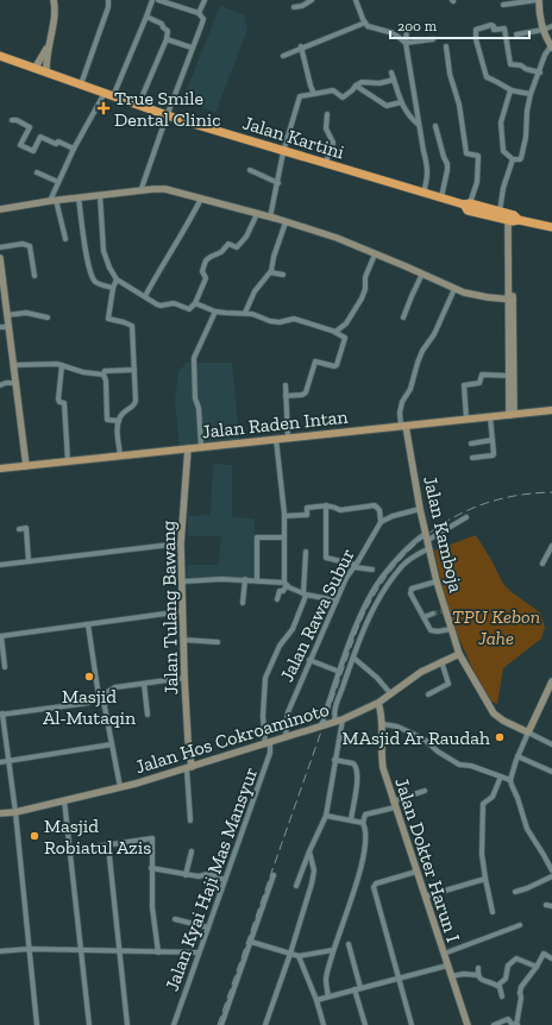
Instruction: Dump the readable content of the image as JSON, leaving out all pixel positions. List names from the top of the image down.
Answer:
{
  "streets": {
    "highway": ["Jalan Kartini"],
    "main road": ["Jalan Raden Intan"],
    "street": [
      "Jalan Kamboja",
      "Jalan Tulang Bawang",
      "Jalan Rawa Subur",
      "Jalan Hos Cokroaminoto",
      "Jalan Dokter Harun I",
      "Jalan Kyai Haji Mas Mansyur"
    ]
  },
  "crossings": [
    ["Jalan Raden Intan", "Jalan Kamboja"],
    ["Jalan Raden Intan", "Jalan Tulang Bawang"],
    ["Jalan Kamboja", "Jalan Hos Cokroaminoto"],
    ["Jalan Tulang Bawang", "Jalan Hos Cokroaminoto"],
    ["Jalan Rawa Subur", "Jalan Hos Cokroaminoto"],
    ["Jalan Rawa Subur", "Jalan Kyai Haji Mas Mansyur"],
    ["Jalan Hos Cokroaminoto", "Jalan Dokter Harun I"],
    ["Jalan Hos Cokroaminoto", "Jalan Kyai Haji Mas Mansyur"]
  ],
  "parks": ["TPU Kebon Jahe"],
  "places": {
    "health": ["True Smile Dental Clinic"],
    "other": ["Masjid Al-Mutaqin", "MAsjid Ar Raudah", "Masjid Robiatul Azis"]
  },
  "scale_bar": "200 m"
}
